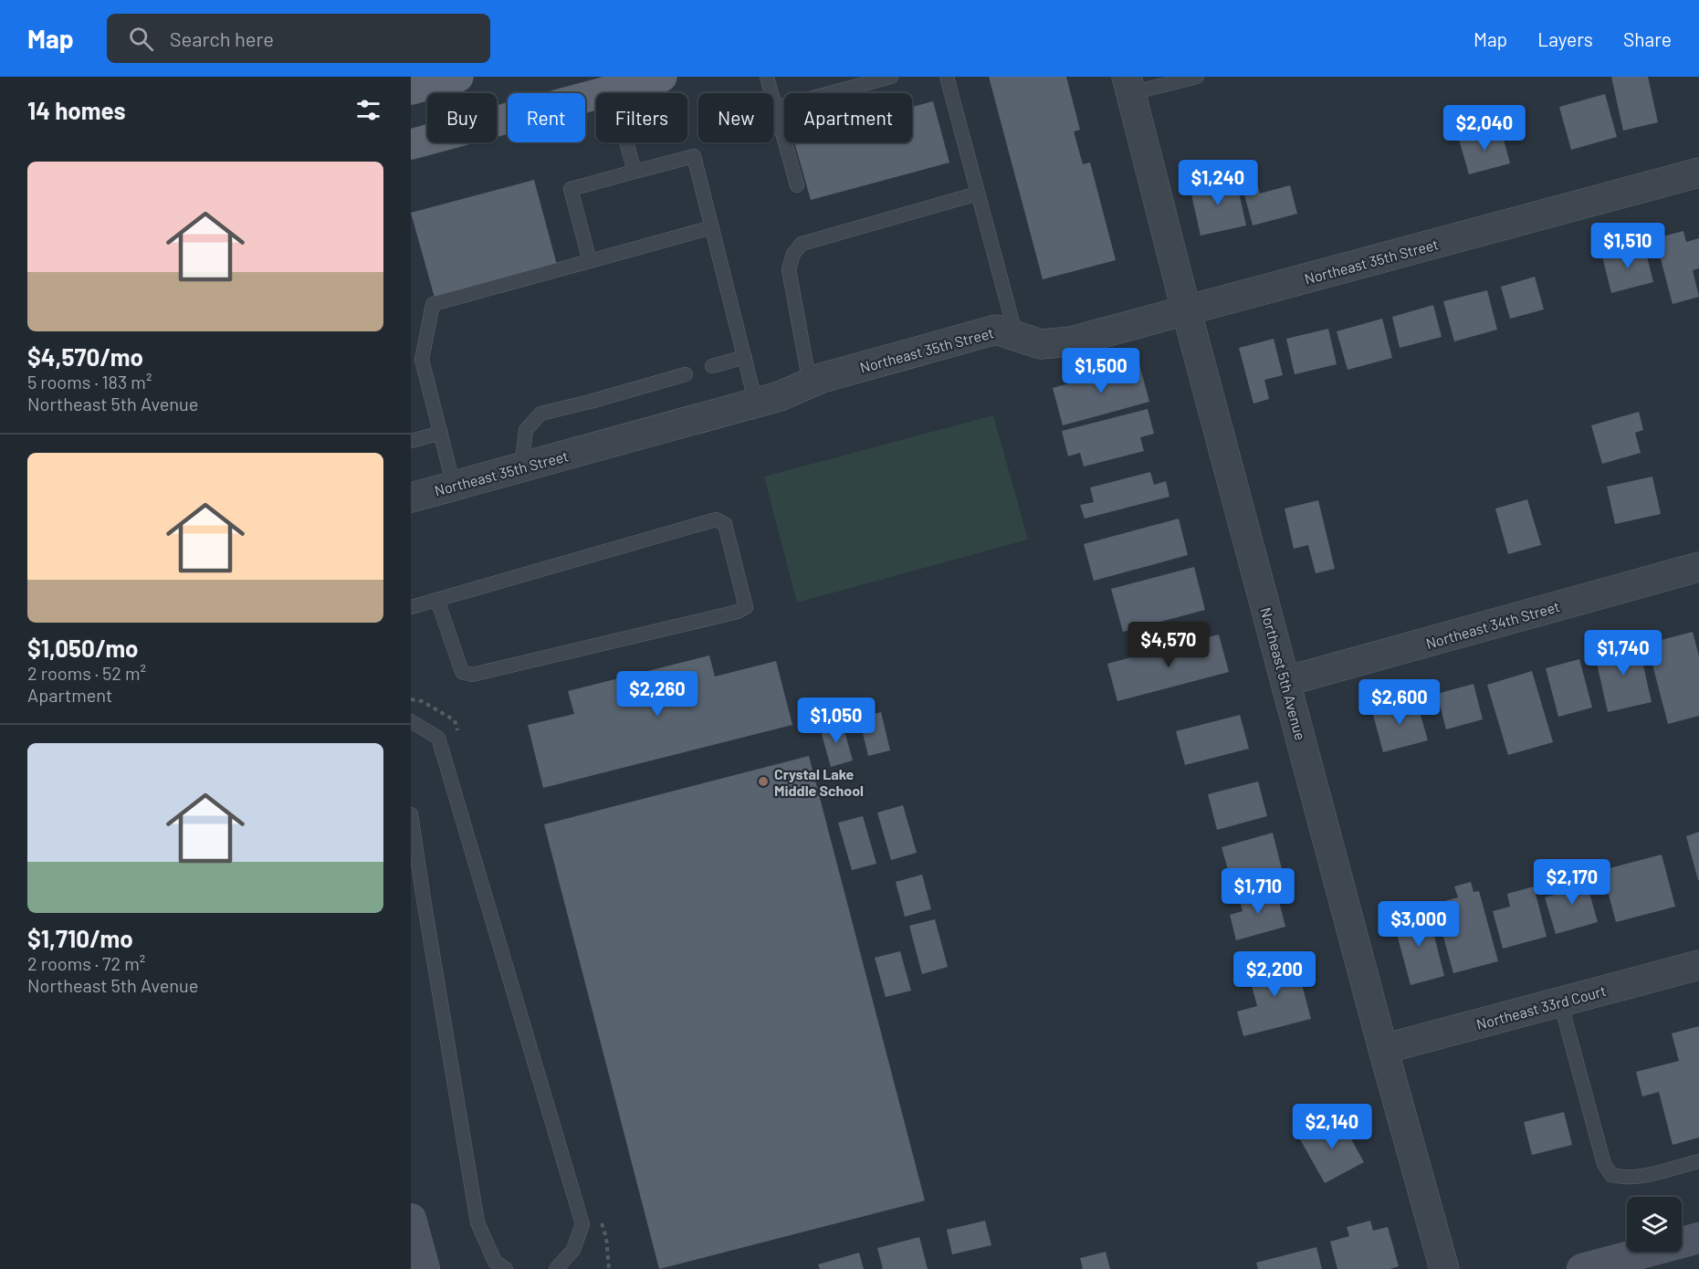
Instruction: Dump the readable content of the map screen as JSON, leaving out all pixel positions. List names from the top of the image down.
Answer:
{
  "streets": {
    "street": [
      "Northeast 35th Street",
      "Northeast 34th Street",
      "Northeast 5th Avenue",
      "Northeast 33rd Court"
    ]
  },
  "crossings": [
    ["Northeast 35th Street", "Northeast 5th Avenue"],
    ["Northeast 34th Street", "Northeast 5th Avenue"],
    ["Northeast 5th Avenue", "Northeast 33rd Court"]
  ],
  "places": ["Crystal Lake Middle School"],
  "page": {
    "header": "Map",
    "search": "Search here",
    "nav": ["Map", "Layers", "Share"],
    "heading": "14 homes",
    "chip": [
      "Buy",
      "Rent",
      "Filters",
      "New",
      "Apartment"
    ],
    "price": [
      "$2,040",
      "$1,240",
      "$1,510",
      "$1,500",
      "$4,570",
      "$1,740",
      "$2,260",
      "$2,600",
      "$1,050",
      "$2,170",
      "$1,710",
      "$3,000",
      "$2,200",
      "$2,140"
    ],
    "list": [
      {
        "name": "$4,570/mo",
        "note": "5 rooms · 183 m² · Northeast 5th Avenue"
      },
      {
        "name": "$1,050/mo",
        "note": "2 rooms · 52 m² · Apartment"
      },
      {
        "name": "$1,710/mo",
        "note": "2 rooms · 72 m² · Northeast 5th Avenue"
      }
    ]
  }
}
